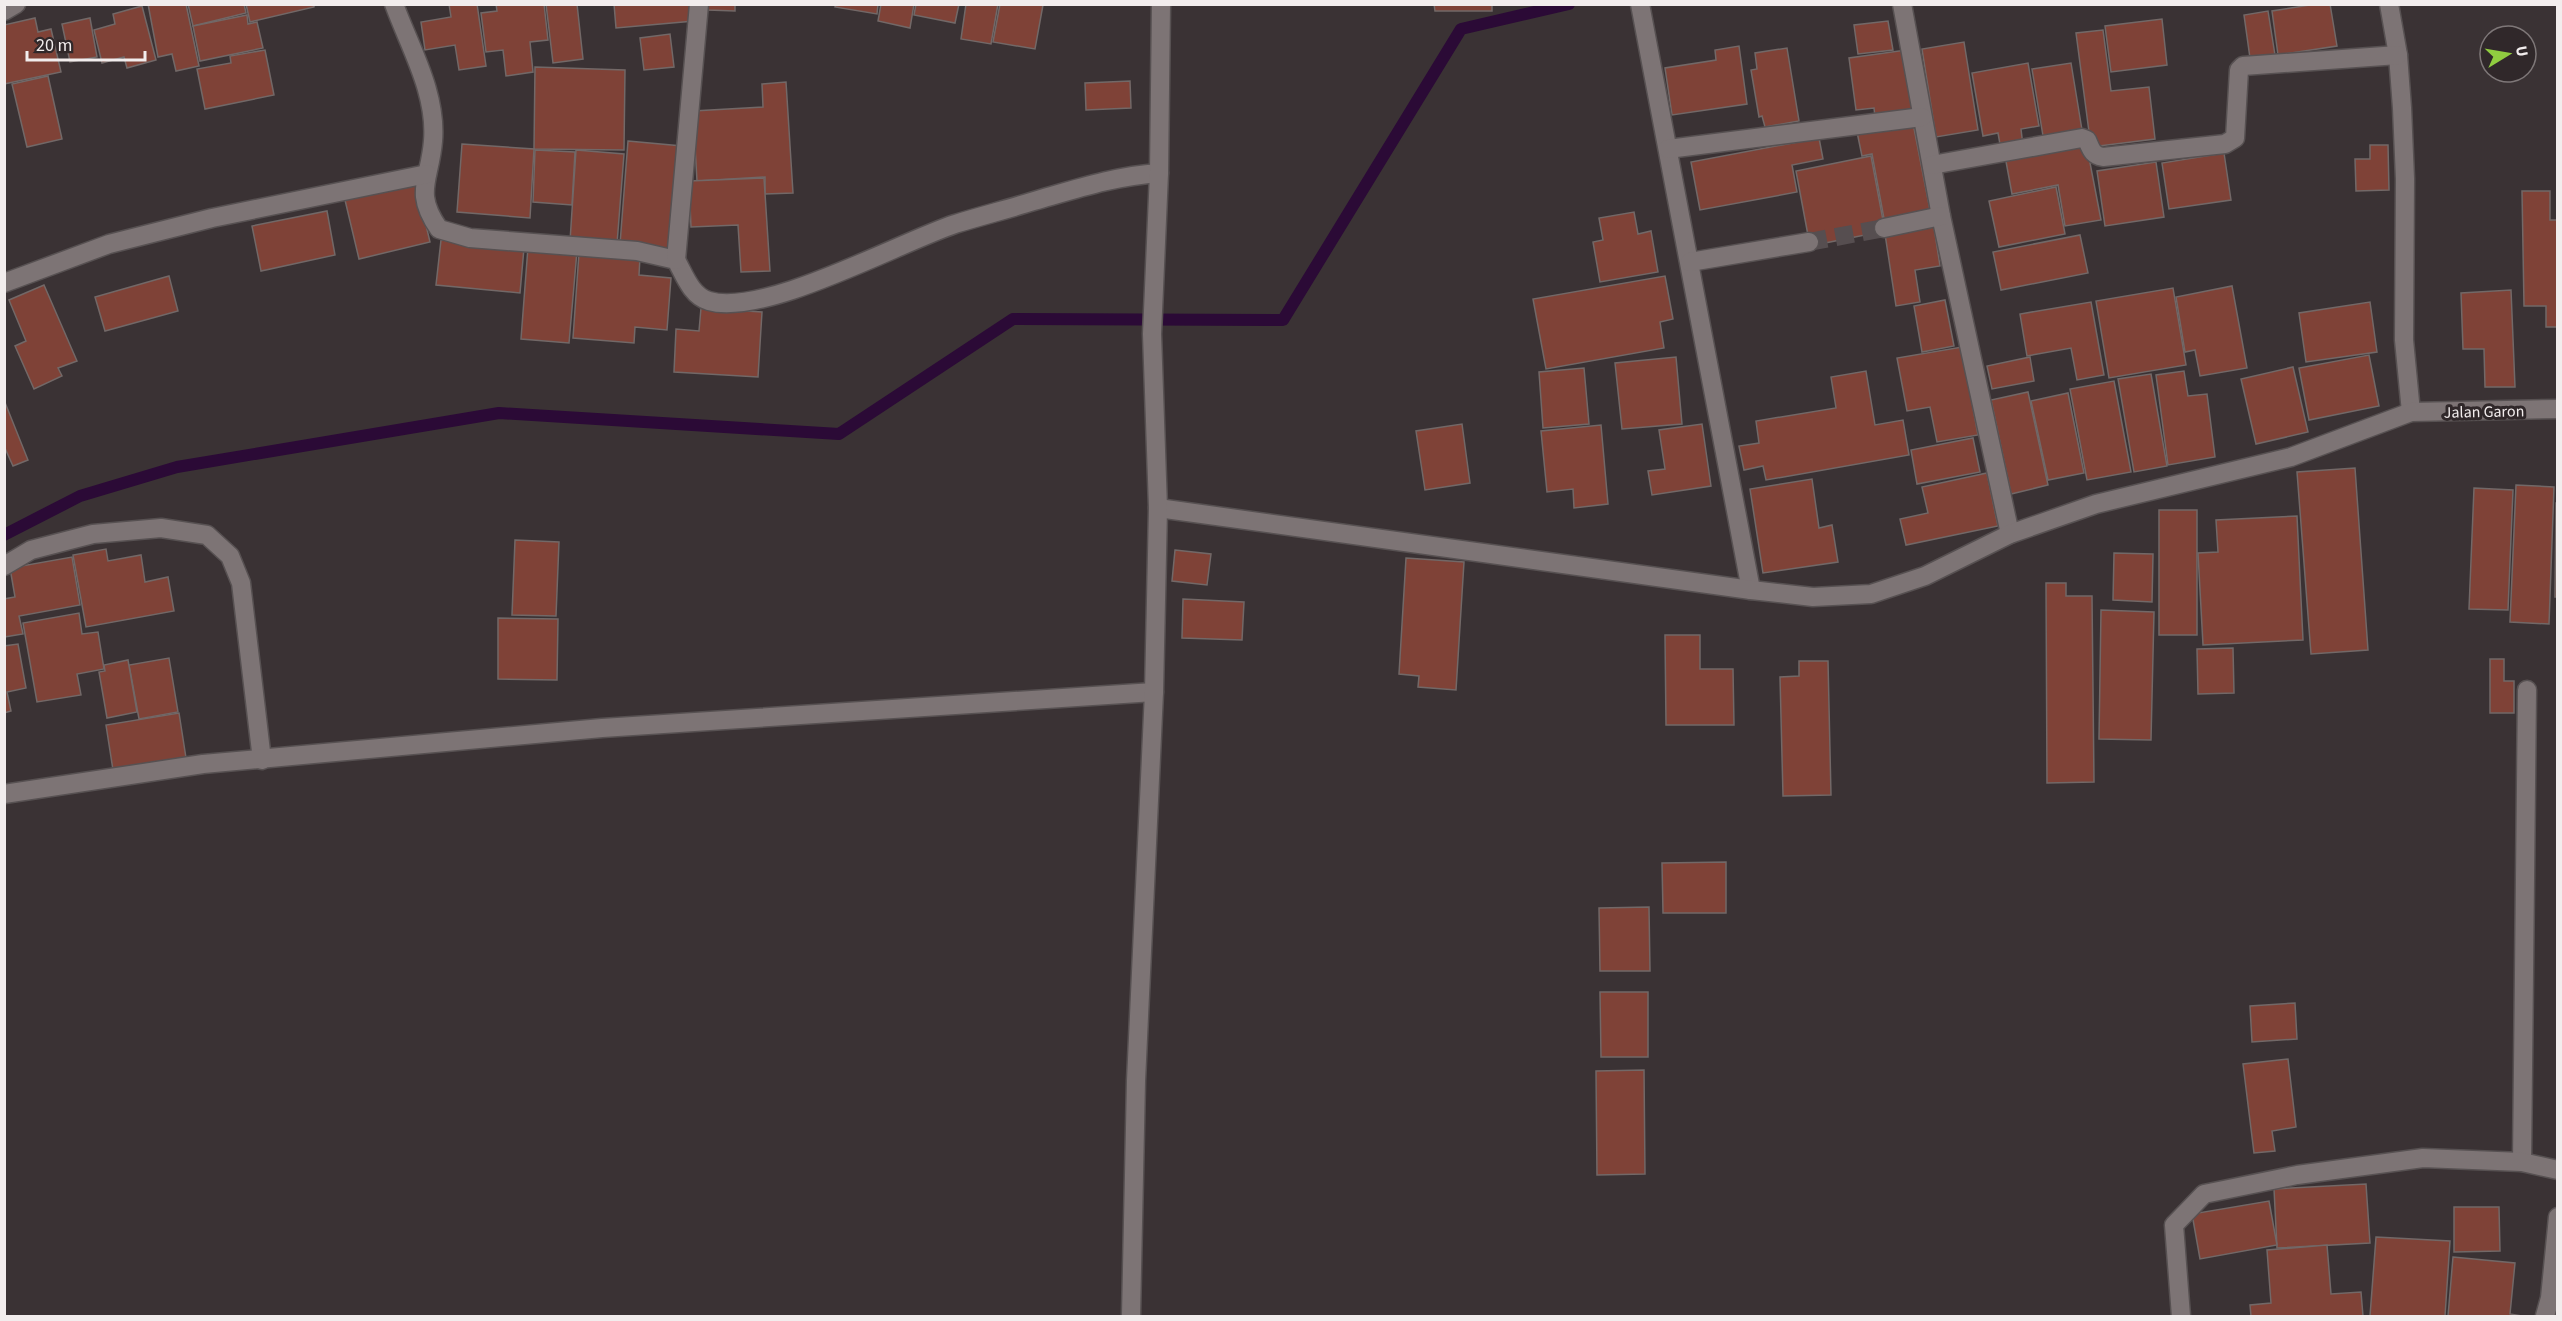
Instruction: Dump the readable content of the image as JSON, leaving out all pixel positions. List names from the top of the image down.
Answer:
{
  "streets": {
    "street": ["Jalan Garon"]
  },
  "scale_bar": "20 m",
  "north": "right"
}
